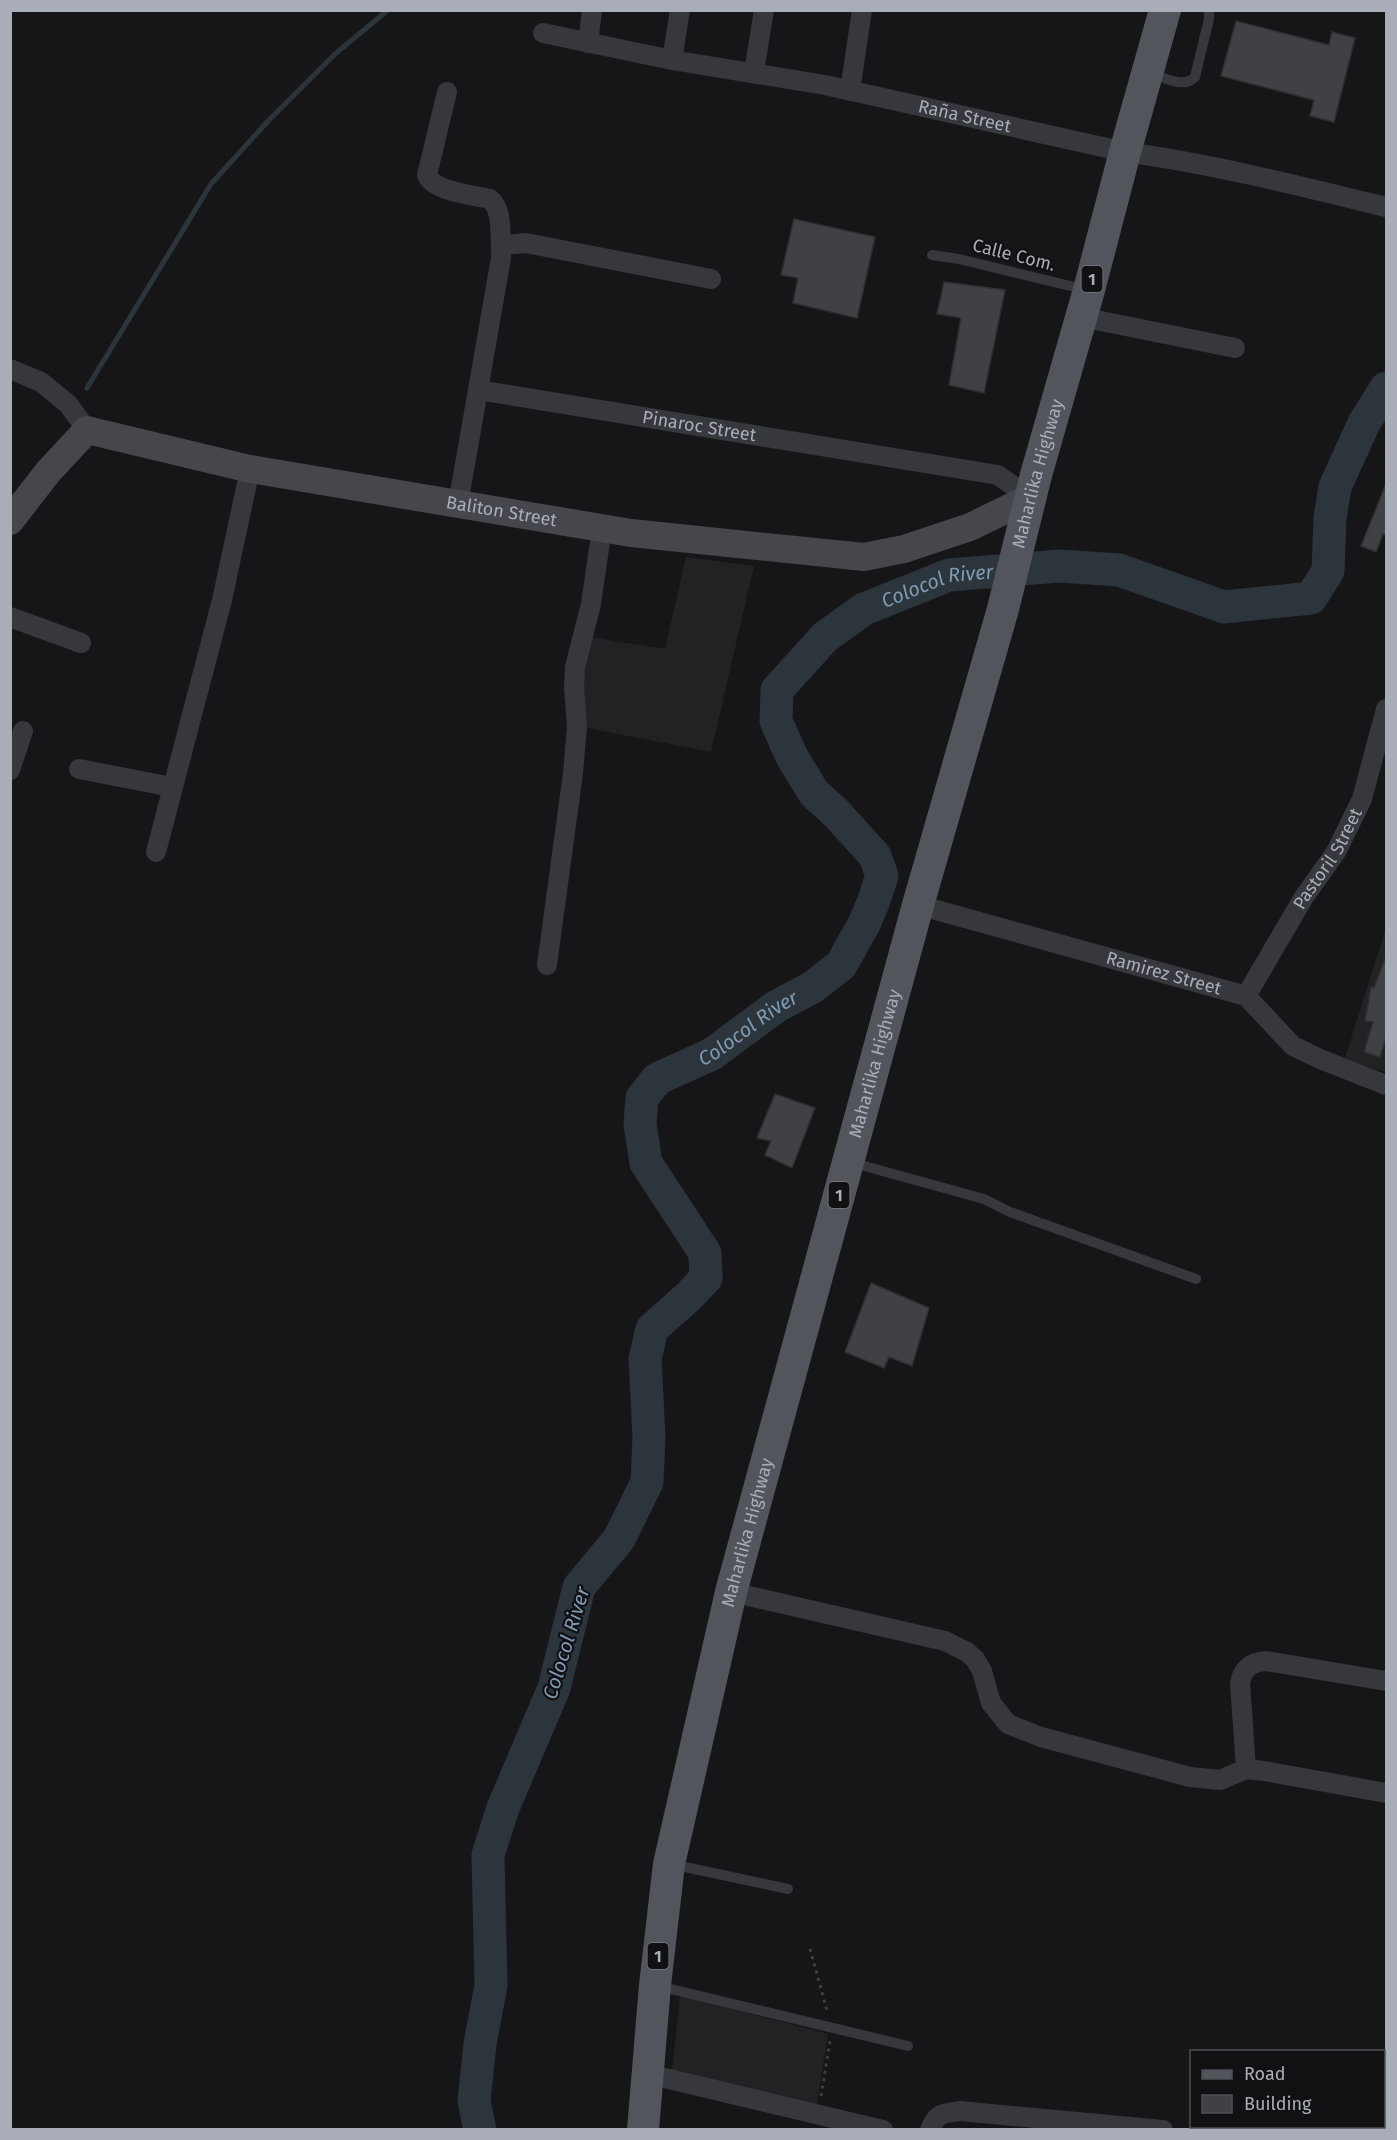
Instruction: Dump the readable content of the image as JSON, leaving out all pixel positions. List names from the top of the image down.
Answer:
{
  "streets": {
    "main road": ["1", "Maharlika Highway"],
    "street": [
      "Raña Street",
      "Pinaroc Street",
      "Baliton Street",
      "Pastoril Street",
      "Ramirez Street"
    ],
    "lane": ["Calle Com."]
  },
  "crossings": [
    ["Raña Street", "Maharlika Highway"],
    ["Calle Com.", "Maharlika Highway"],
    ["Pinaroc Street", "Maharlika Highway"],
    ["Pinaroc Street", "Baliton Street"],
    ["Maharlika Highway", "Baliton Street"],
    ["Maharlika Highway", "Ramirez Street"],
    ["Pastoril Street", "Ramirez Street"]
  ],
  "water": ["Colocol River"],
  "legend": ["Road", "Building"]
}
